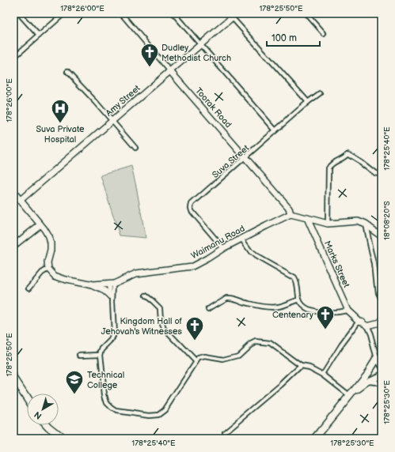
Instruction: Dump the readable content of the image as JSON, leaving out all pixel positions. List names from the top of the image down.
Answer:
{
  "streets": {
    "main road": [
      "Amy Street",
      "Toorak Road",
      "Waimanu Road",
      "Marks Street"
    ],
    "street": ["Suva Street"]
  },
  "crossings": [
    ["Amy Street", "Toorak Road"],
    ["Toorak Road", "Suva Street"],
    ["Toorak Road", "Waimanu Road"],
    ["Suva Street", "Waimanu Road"]
  ],
  "places": {
    "church": ["Dudley Methodist Church", "Centenary", "Kingdom Hall of Jehovah's Witnesses"],
    "hospital": ["Suva Private Hospital"],
    "school or university": ["Technical College"]
  },
  "scale_bar": "100 m",
  "north": "bottom left",
  "coordinates": [
    "178°26'00\"E",
    "178°25'50\"E",
    "178°25'40\"E",
    "18°08'20\"S",
    "178°25'30\"E"
  ]
}
